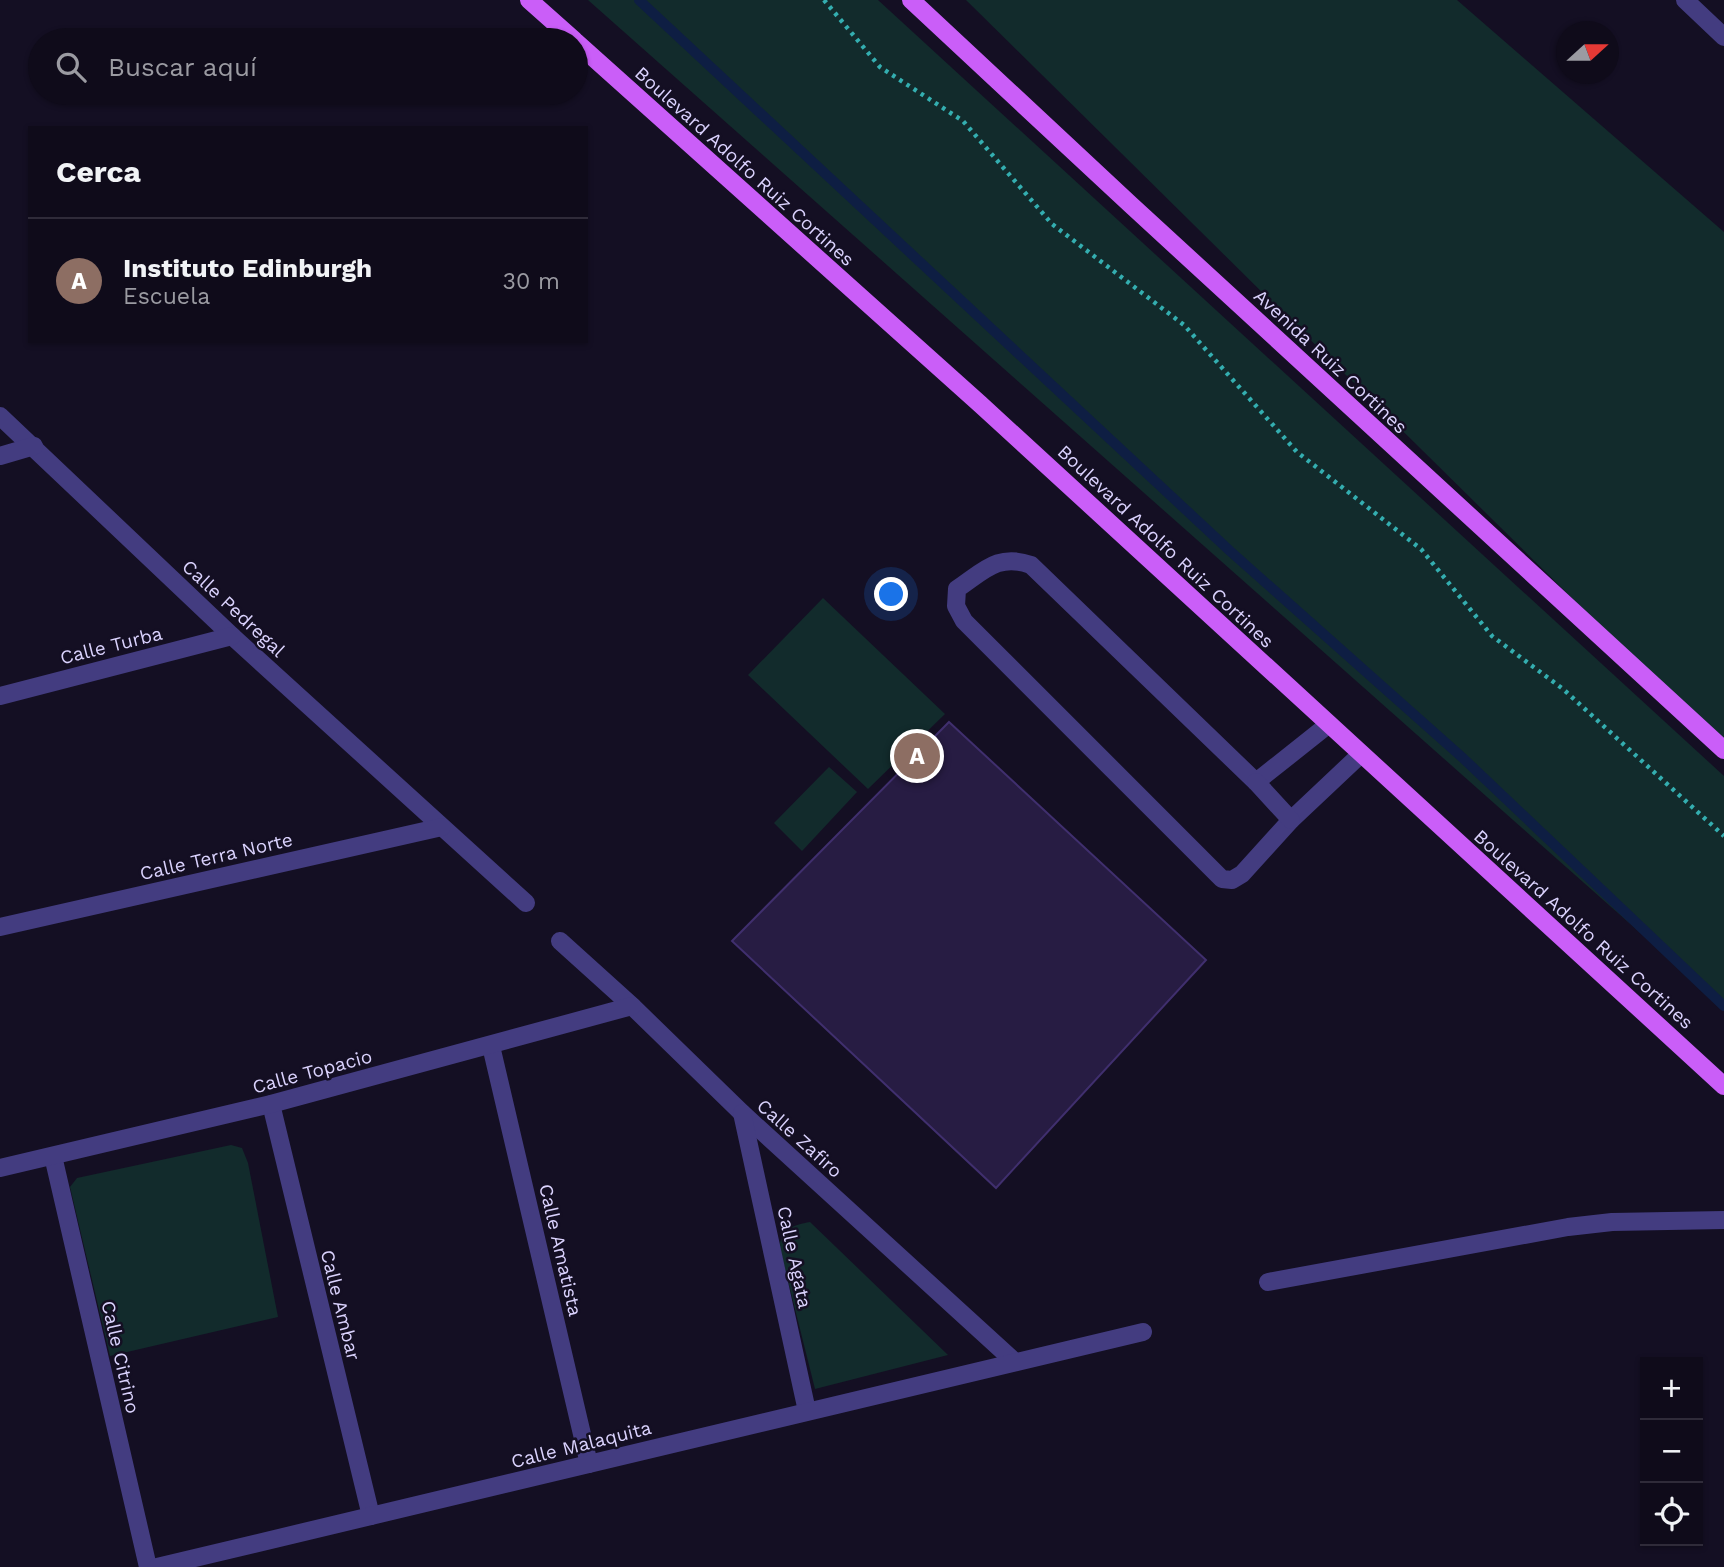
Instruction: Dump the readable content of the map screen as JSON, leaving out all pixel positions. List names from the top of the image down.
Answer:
{
  "streets": {
    "main road": ["Boulevard Adolfo Ruiz Cortines", "Avenida Ruiz Cortines"],
    "street": [
      "Calle Pedregal",
      "Calle Turba",
      "Calle Terra Norte",
      "Calle Topacio",
      "Calle Zafiro",
      "Calle Amatista",
      "Calle Agata",
      "Calle Ambar",
      "Calle Citrino",
      "Calle Malaquita"
    ]
  },
  "crossings": [
    ["Calle Pedregal", "Calle Turba"],
    ["Calle Pedregal", "Calle Terra Norte"],
    ["Calle Topacio", "Calle Zafiro"],
    ["Calle Topacio", "Calle Amatista"],
    ["Calle Topacio", "Calle Ambar"],
    ["Calle Topacio", "Calle Citrino"],
    ["Calle Zafiro", "Calle Agata"],
    ["Calle Zafiro", "Calle Malaquita"],
    ["Calle Amatista", "Calle Malaquita"],
    ["Calle Agata", "Calle Malaquita"],
    ["Calle Ambar", "Calle Malaquita"]
  ],
  "north": "right",
  "page": {
    "search": "Buscar aquí",
    "heading": "Cerca",
    "list": [
      {
        "mark": "A",
        "name": "Instituto Edinburgh",
        "note": "Escuela",
        "value": "30 m"
      }
    ],
    "pins": "A",
    "map_buttons": ["+", "−"]
  }
}
